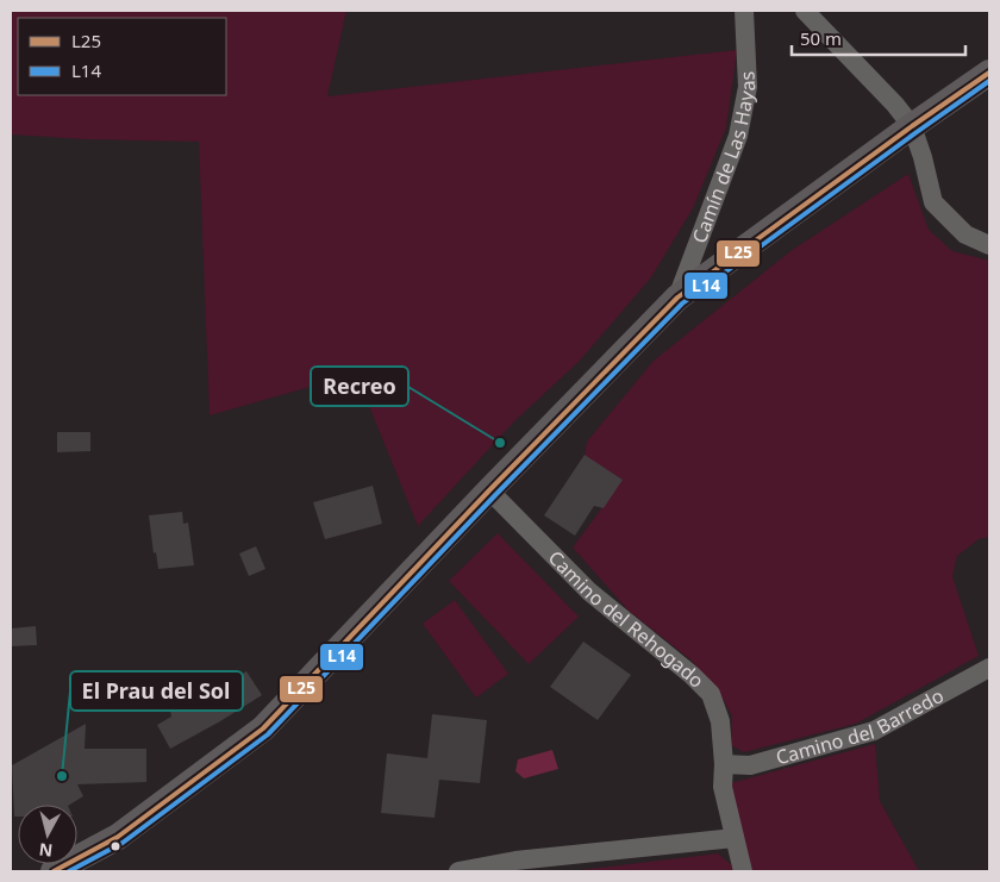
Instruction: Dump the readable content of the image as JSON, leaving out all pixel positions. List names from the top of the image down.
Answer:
{
  "streets": {
    "street": ["Camín de Las Hayas", "Camino del Rehogado", "Camino del Barredo"]
  },
  "crossings": [
    ["Camino del Rehogado", "Camino del Barredo"]
  ],
  "places": ["Recreo", "El Prau del Sol"],
  "lines": ["transit line L25", "transit line L14"],
  "legend": ["L25", "L14"],
  "scale_bar": "50 m",
  "north": "bottom"
}
